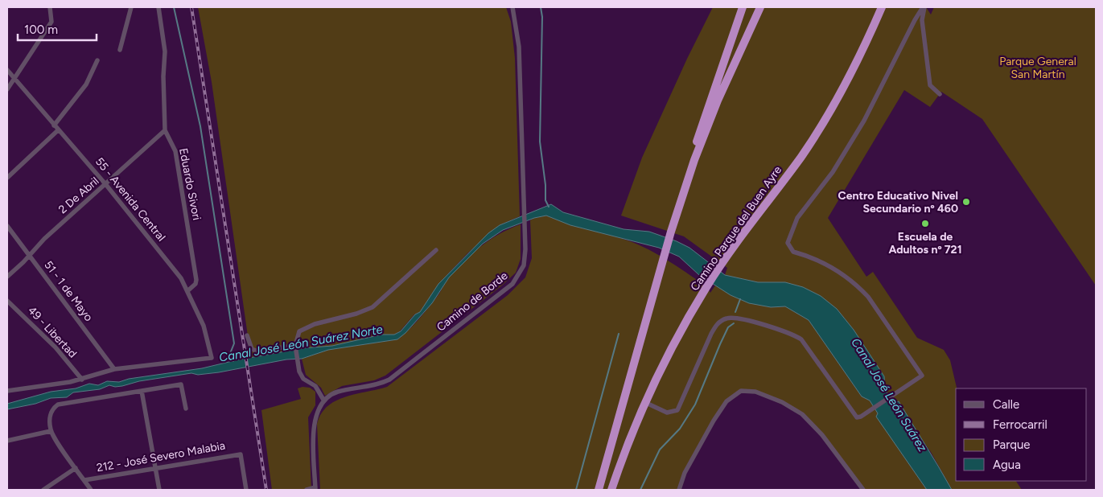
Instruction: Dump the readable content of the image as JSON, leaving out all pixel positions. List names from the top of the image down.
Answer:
{
  "streets": {
    "highway": ["Camino Parque del Buen Ayre"],
    "street": [
      "Eduardo Sivori",
      "2 De Abril",
      "55 - Avenida Central",
      "51 - 1 de Mayo",
      "Camino de Borde",
      "49 - Libertad",
      "212 - José Severo Malabia"
    ]
  },
  "crossings": [
    ["Eduardo Sivori", "2 De Abril"],
    ["Eduardo Sivori", "55 - Avenida Central"],
    ["2 De Abril", "55 - Avenida Central"],
    ["2 De Abril", "51 - 1 de Mayo"],
    ["55 - Avenida Central", "51 - 1 de Mayo"]
  ],
  "water": ["Canal José León Suárez Norte", "Canal José León Suárez"],
  "parks": ["Parque General San Martín"],
  "places": ["Centro Educativo Nivel Secundario nº 460", "Escuela de Adultos nº 721"],
  "legend": [
    "Calle",
    "Ferrocarril",
    "Parque",
    "Agua"
  ],
  "scale_bar": "100 m"
}
